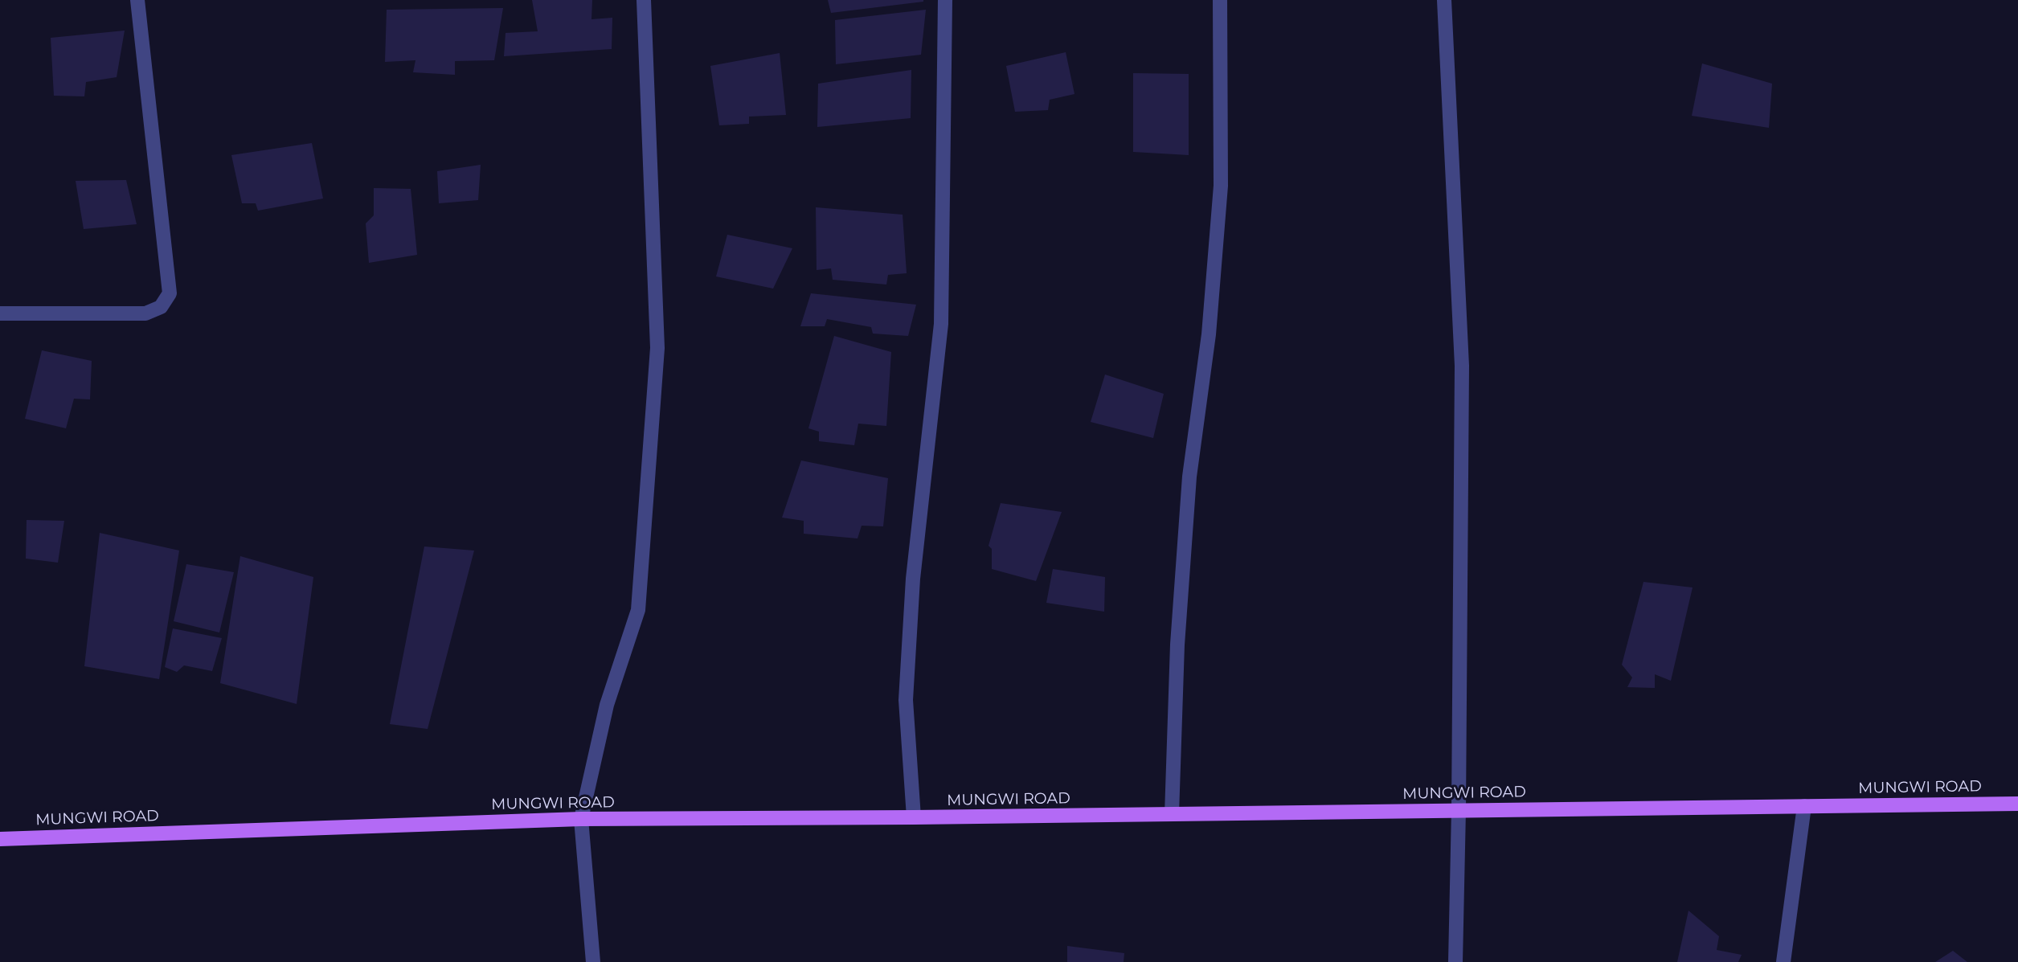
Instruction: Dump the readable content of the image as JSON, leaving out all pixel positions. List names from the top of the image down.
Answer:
{
  "streets": {
    "main road": ["MUNGWI ROAD"]
  }
}
